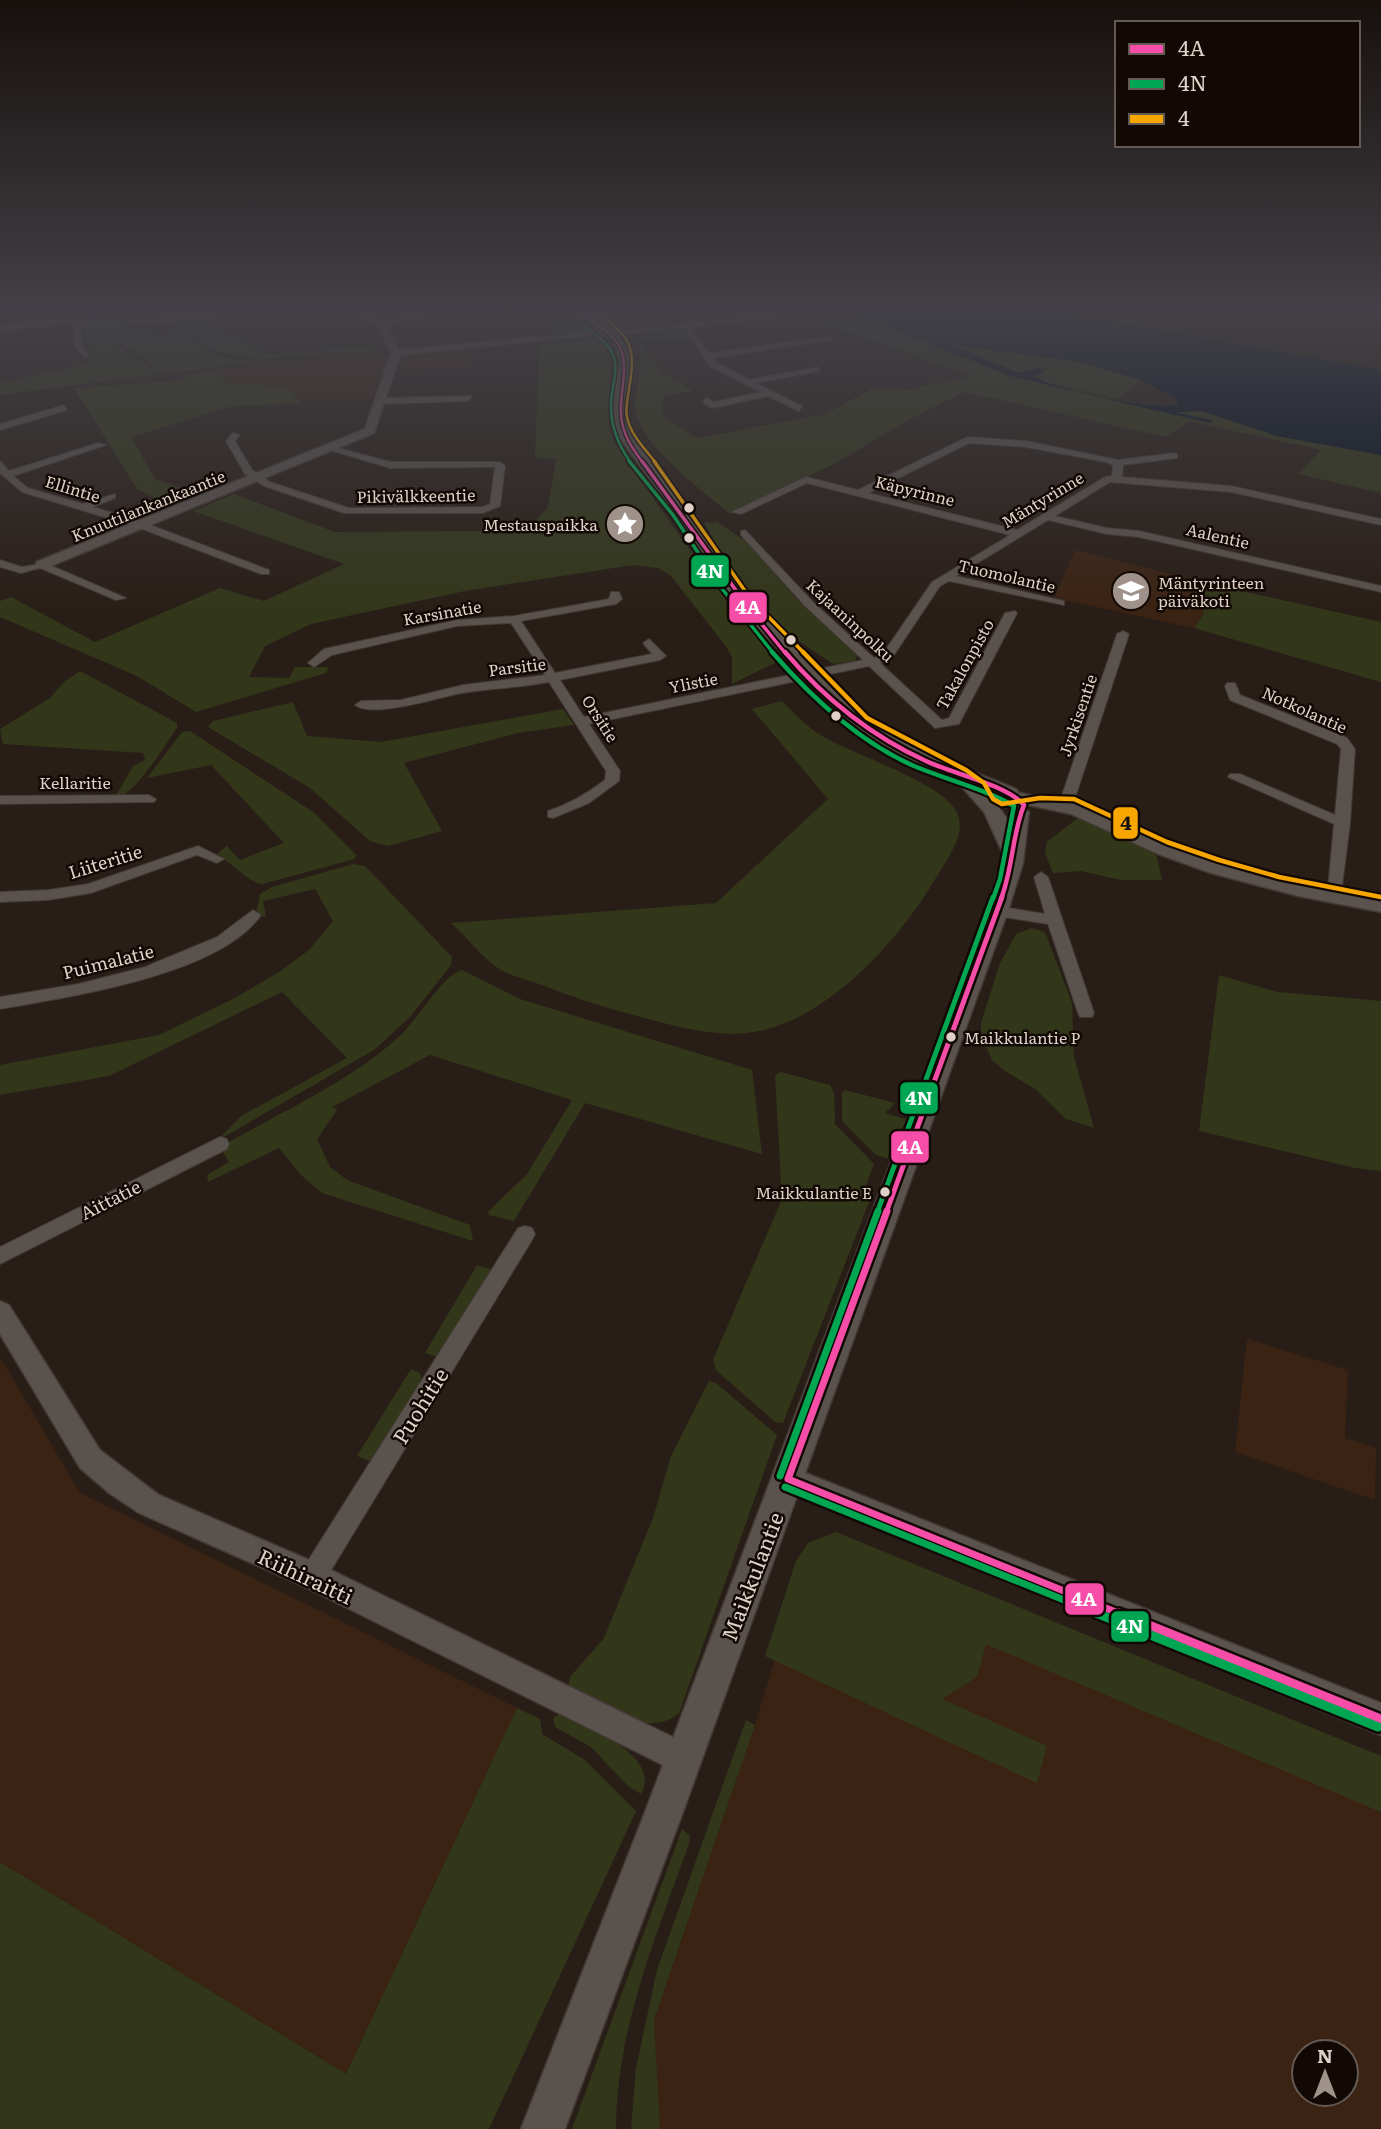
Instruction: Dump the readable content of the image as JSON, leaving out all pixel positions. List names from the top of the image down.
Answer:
{
  "streets": {
    "main road": ["Maikkulantie"],
    "street": [
      "Ellintie",
      "Käpyrinne",
      "Pikivälkkeentie",
      "Mäntyrinne",
      "Knuutilankankaantie",
      "Aalentie",
      "Tuomolantie",
      "Karsinatie",
      "Kajaaninpolku",
      "Takalonpisto",
      "Parsitie",
      "Ylistie",
      "Notkolantie",
      "Jyrkisentie",
      "Orsitie",
      "Kellaritie",
      "Liiteritie",
      "Puimalatie",
      "Aittatie",
      "Puohitie",
      "Riihiraitti"
    ]
  },
  "crossings": [
    ["Ellintie", "Knuutilankankaantie"],
    ["Käpyrinne", "Mäntyrinne"],
    ["Pikivälkkeentie", "Knuutilankankaantie"],
    ["Mäntyrinne", "Aalentie"],
    ["Mäntyrinne", "Tuomolantie"],
    ["Mäntyrinne", "Kajaaninpolku"],
    ["Mäntyrinne", "Ylistie"],
    ["Karsinatie", "Orsitie"],
    ["Kajaaninpolku", "Takalonpisto"],
    ["Parsitie", "Orsitie"],
    ["Ylistie", "Orsitie"],
    ["Puohitie", "Riihiraitti"],
    ["Riihiraitti", "Maikkulantie"]
  ],
  "places": {
    "place": ["Mestauspaikka"],
    "school or university": ["Mäntyrinteen päiväkoti"],
    "other": ["Maikkulantie P", "Maikkulantie E"]
  },
  "lines": ["transit line 4A", "transit line 4N", "transit line 4"],
  "legend": ["4A", "4N", "4"],
  "north": "top"
}
